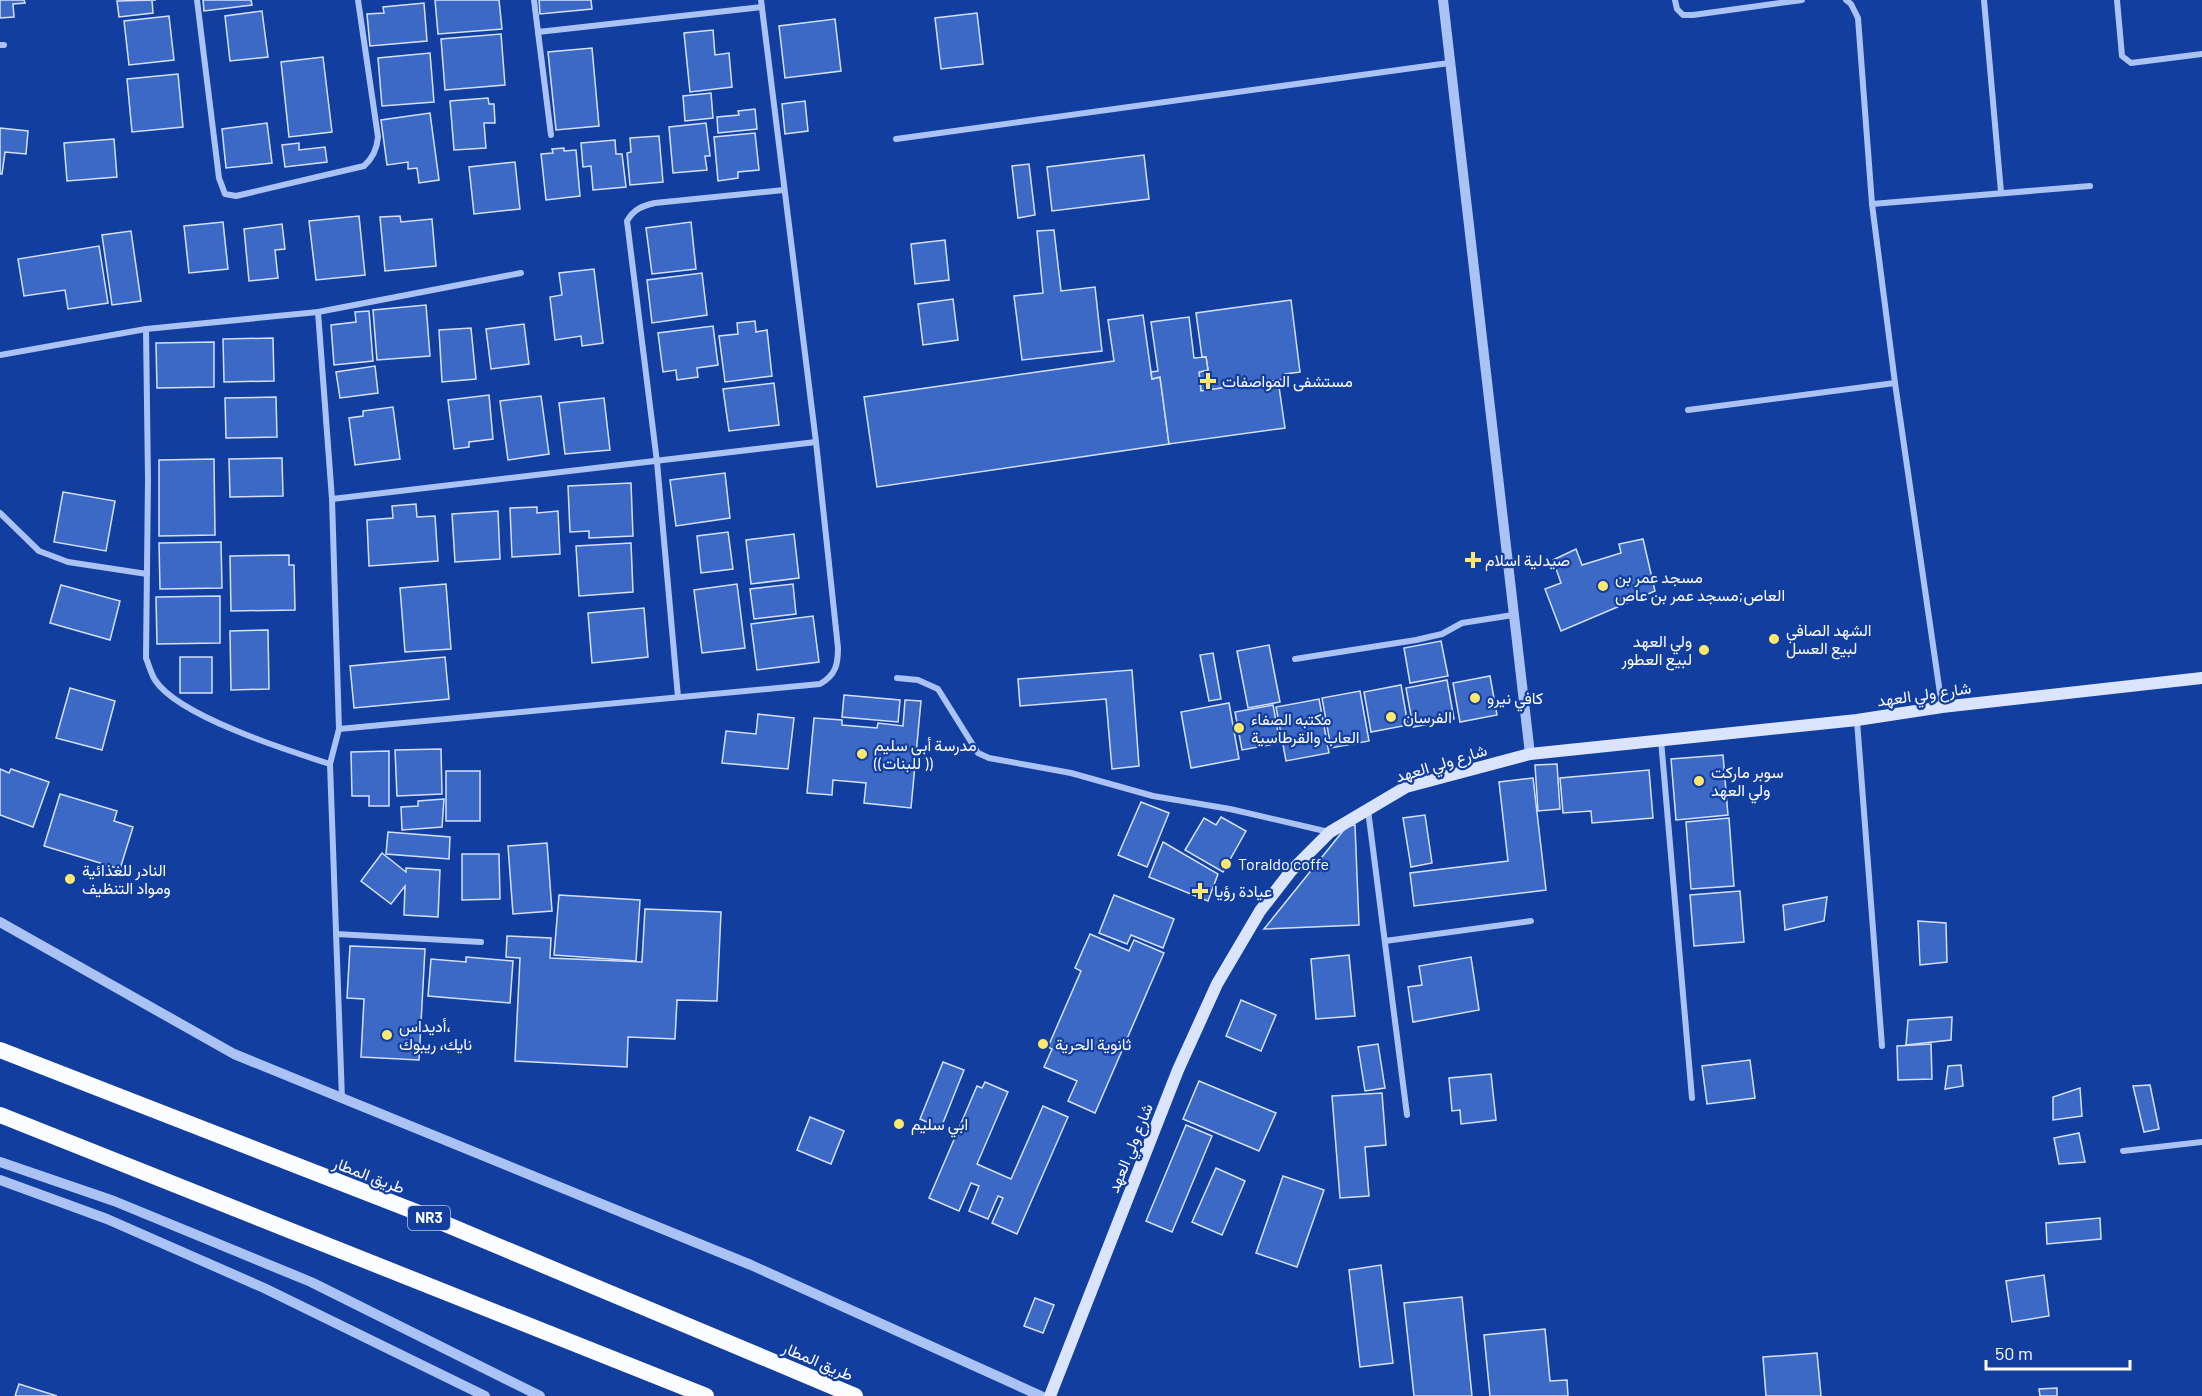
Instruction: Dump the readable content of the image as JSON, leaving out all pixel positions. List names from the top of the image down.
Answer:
{
  "streets": {
    "highway": ["طريق المطار", "NR3"],
    "main road": ["شارع ولي العهد"]
  },
  "places": {
    "health": ["مستشفى المواصفات", "صيدلية اسلام", "عيادة رؤيا"],
    "other": [
      "مسجد عمر بن العاص;مسجد عمر بن عاص",
      "الشهد الصافي لبيع العسل",
      "ولي العهد لبيع العطور",
      "كافي نيرو",
      "الفرسان",
      "مكتبه الصفاء العاب والقرطاسية",
      "مدرسة أبي سليم ((للبنات ))",
      "سوبر ماركت ولي العهد",
      "Toraldo coffe",
      "النادر للغذائية ومواد التنظيف",
      "أديداس، نايك، ريبوك",
      "ثانوية الحرية",
      "ابي سليم"
    ]
  },
  "scale_bar": "50 m"
}
